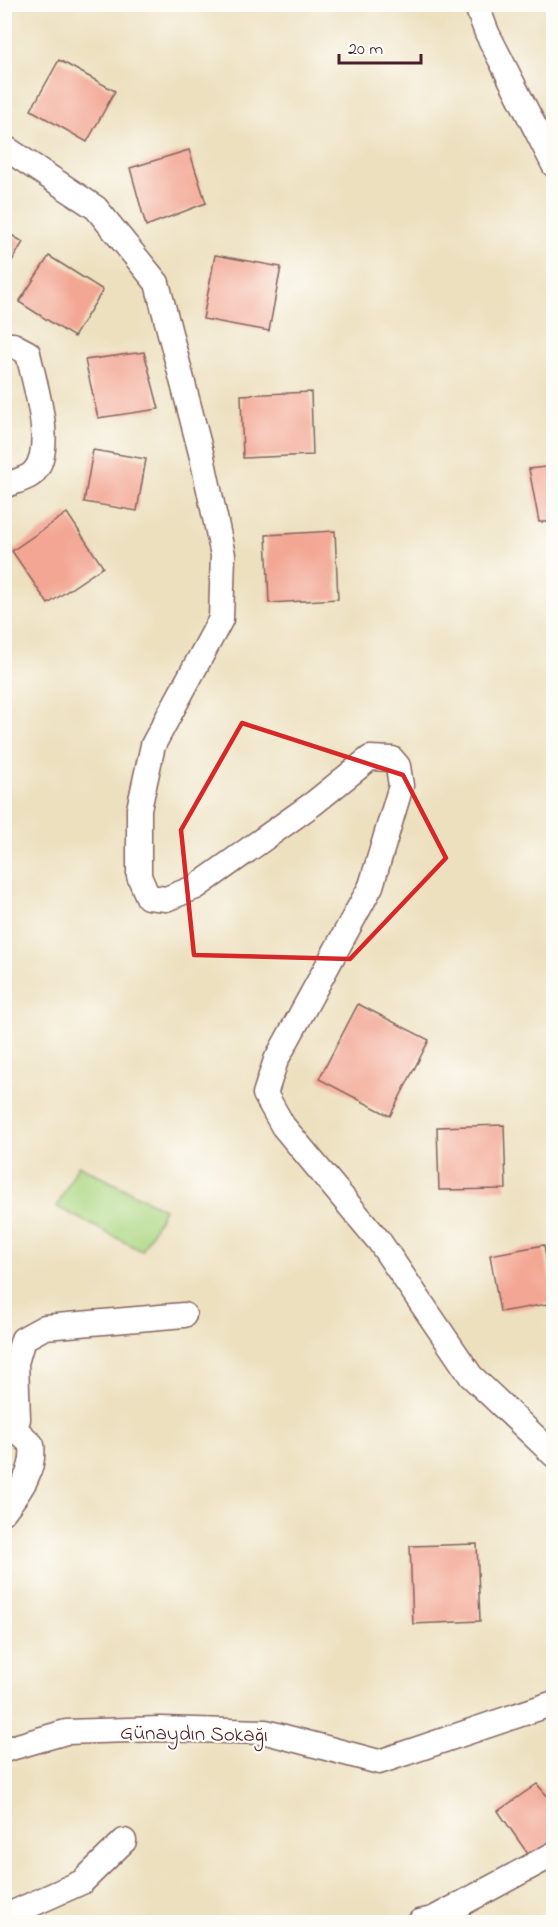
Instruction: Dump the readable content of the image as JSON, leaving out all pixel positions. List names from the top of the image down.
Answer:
{
  "streets": {
    "street": ["Günaydın Sokağı"]
  },
  "scale_bar": "20 m"
}
